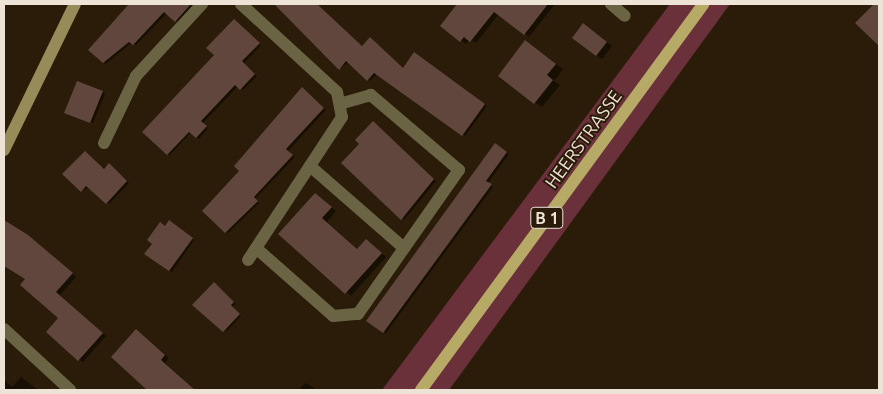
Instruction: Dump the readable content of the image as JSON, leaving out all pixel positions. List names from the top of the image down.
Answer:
{
  "streets": {
    "main road": ["HEERSTRASSE", "B 1"]
  }
}
